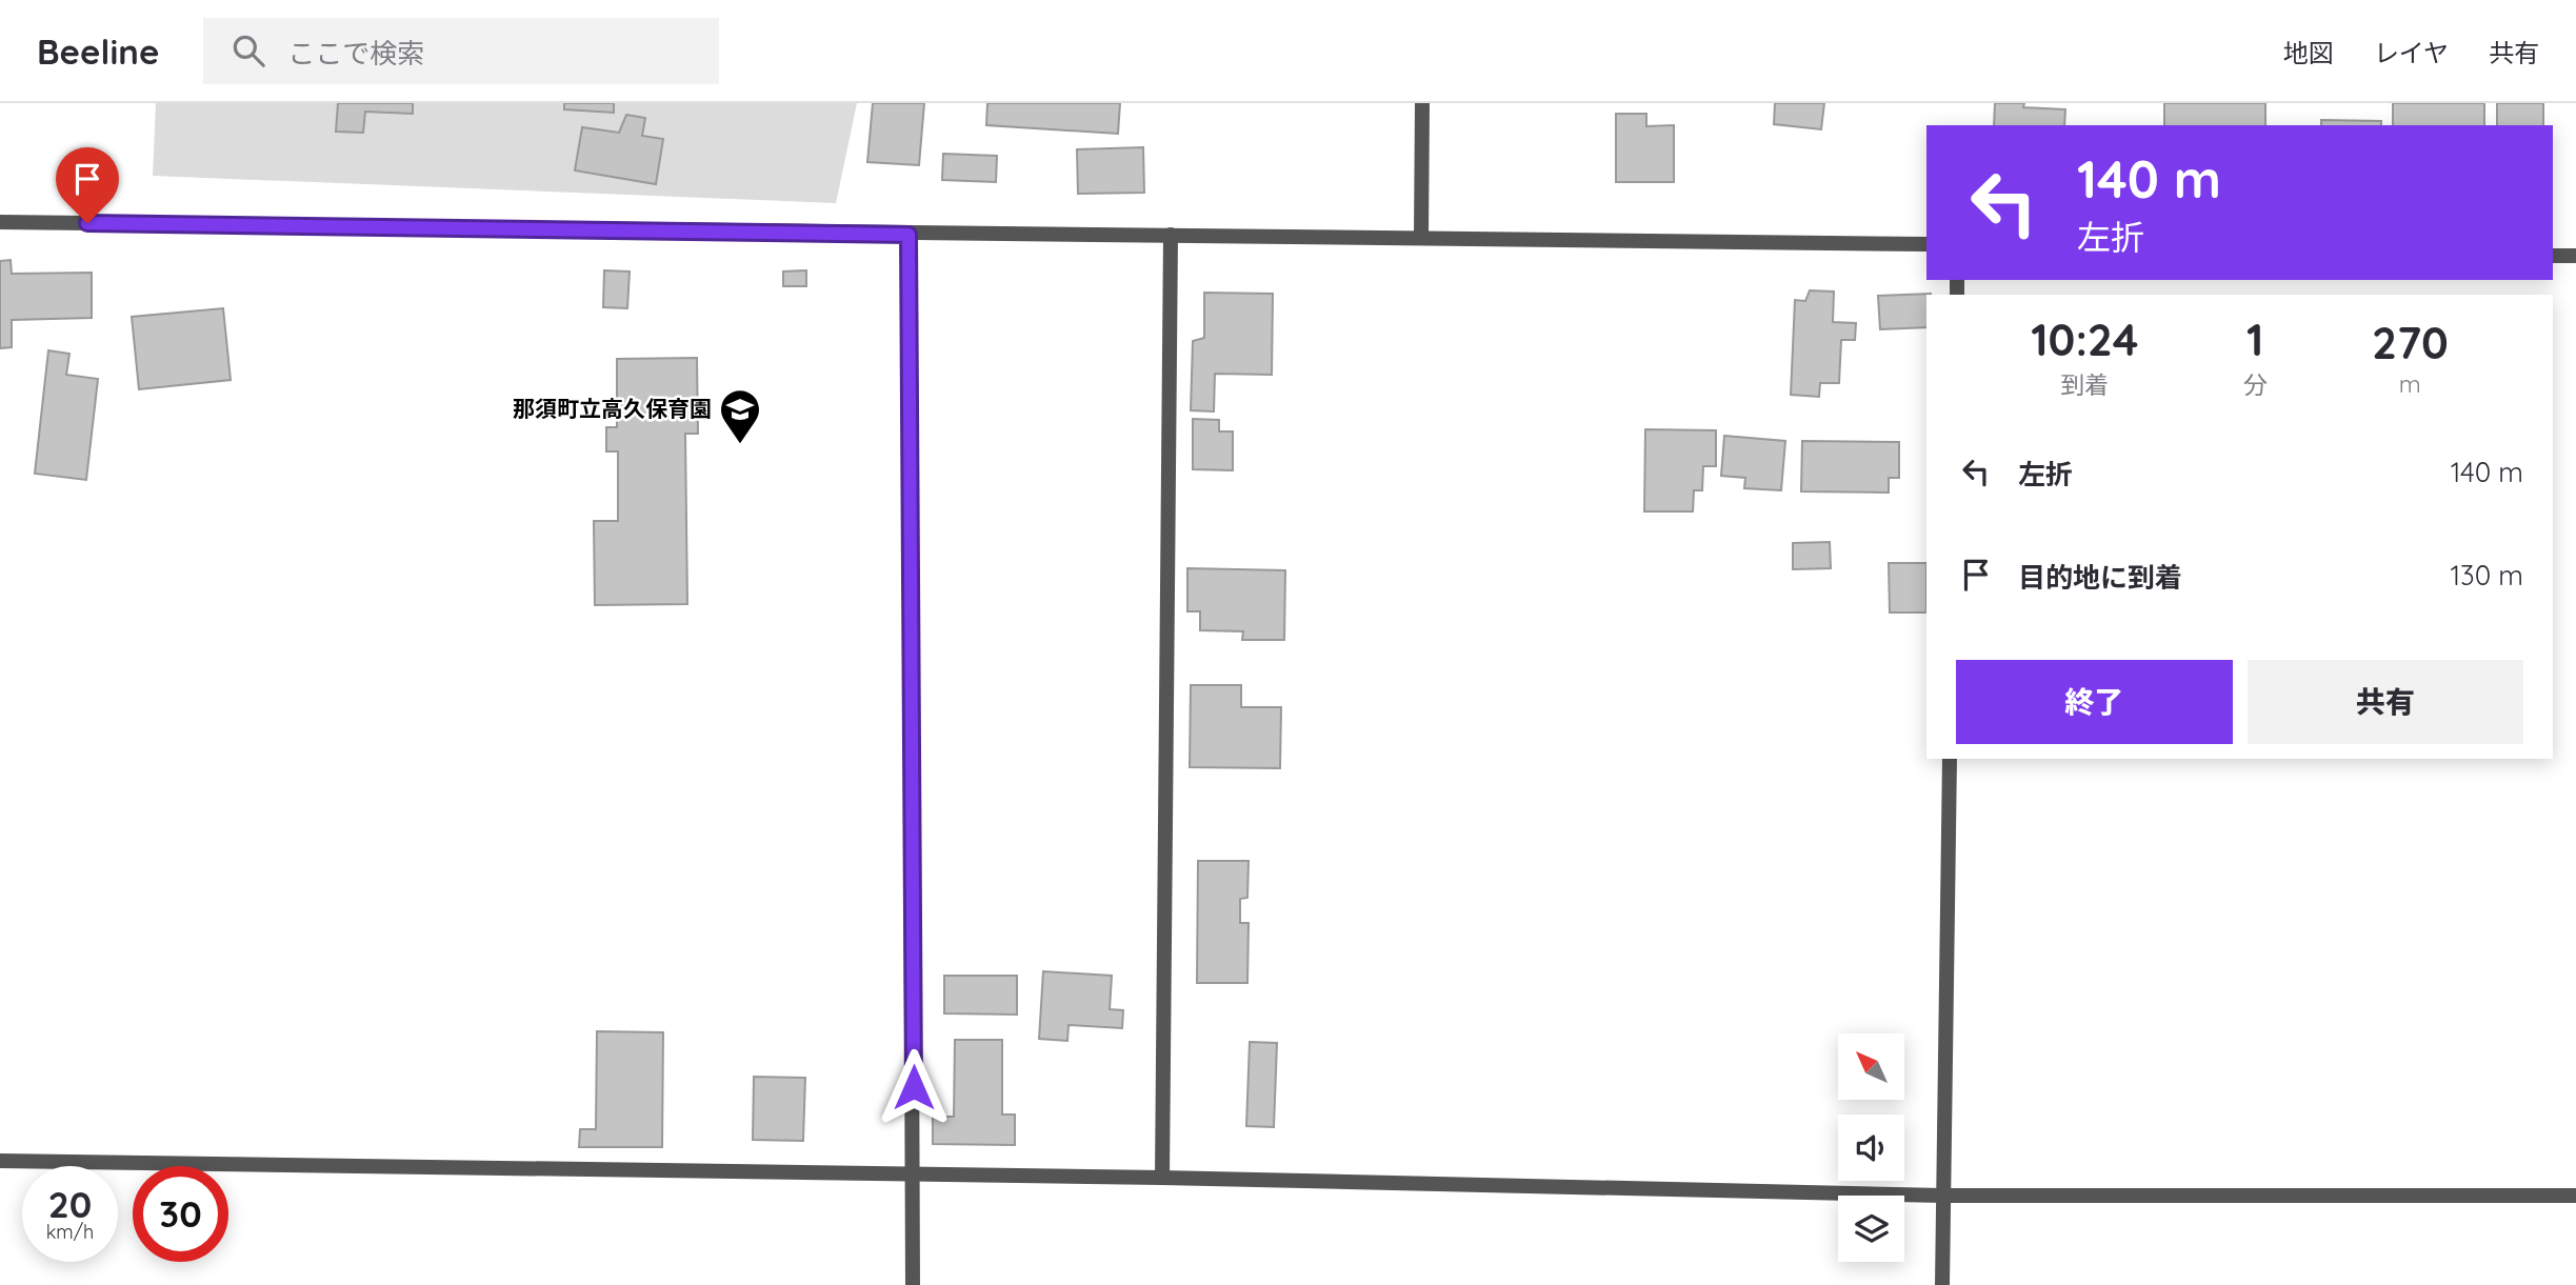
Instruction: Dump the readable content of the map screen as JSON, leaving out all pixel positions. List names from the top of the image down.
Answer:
{
  "places": {
    "school or university": ["那須町立高久保育園"]
  },
  "north": "top left",
  "page": {
    "header": "Beeline",
    "search": "ここで検索",
    "nav": ["地図", "レイヤ", "共有"],
    "turn": ["140 m", "左折"],
    "eta": [
      "10:24",
      "到着",
      "1",
      "分",
      "270",
      "m"
    ],
    "list": [
      {
        "name": "左折",
        "value": "140 m"
      },
      {
        "name": "目的地に到着",
        "value": "130 m"
      }
    ],
    "buttons": ["終了", "共有"],
    "speed": "20 km/h",
    "limit": "30"
  }
}
